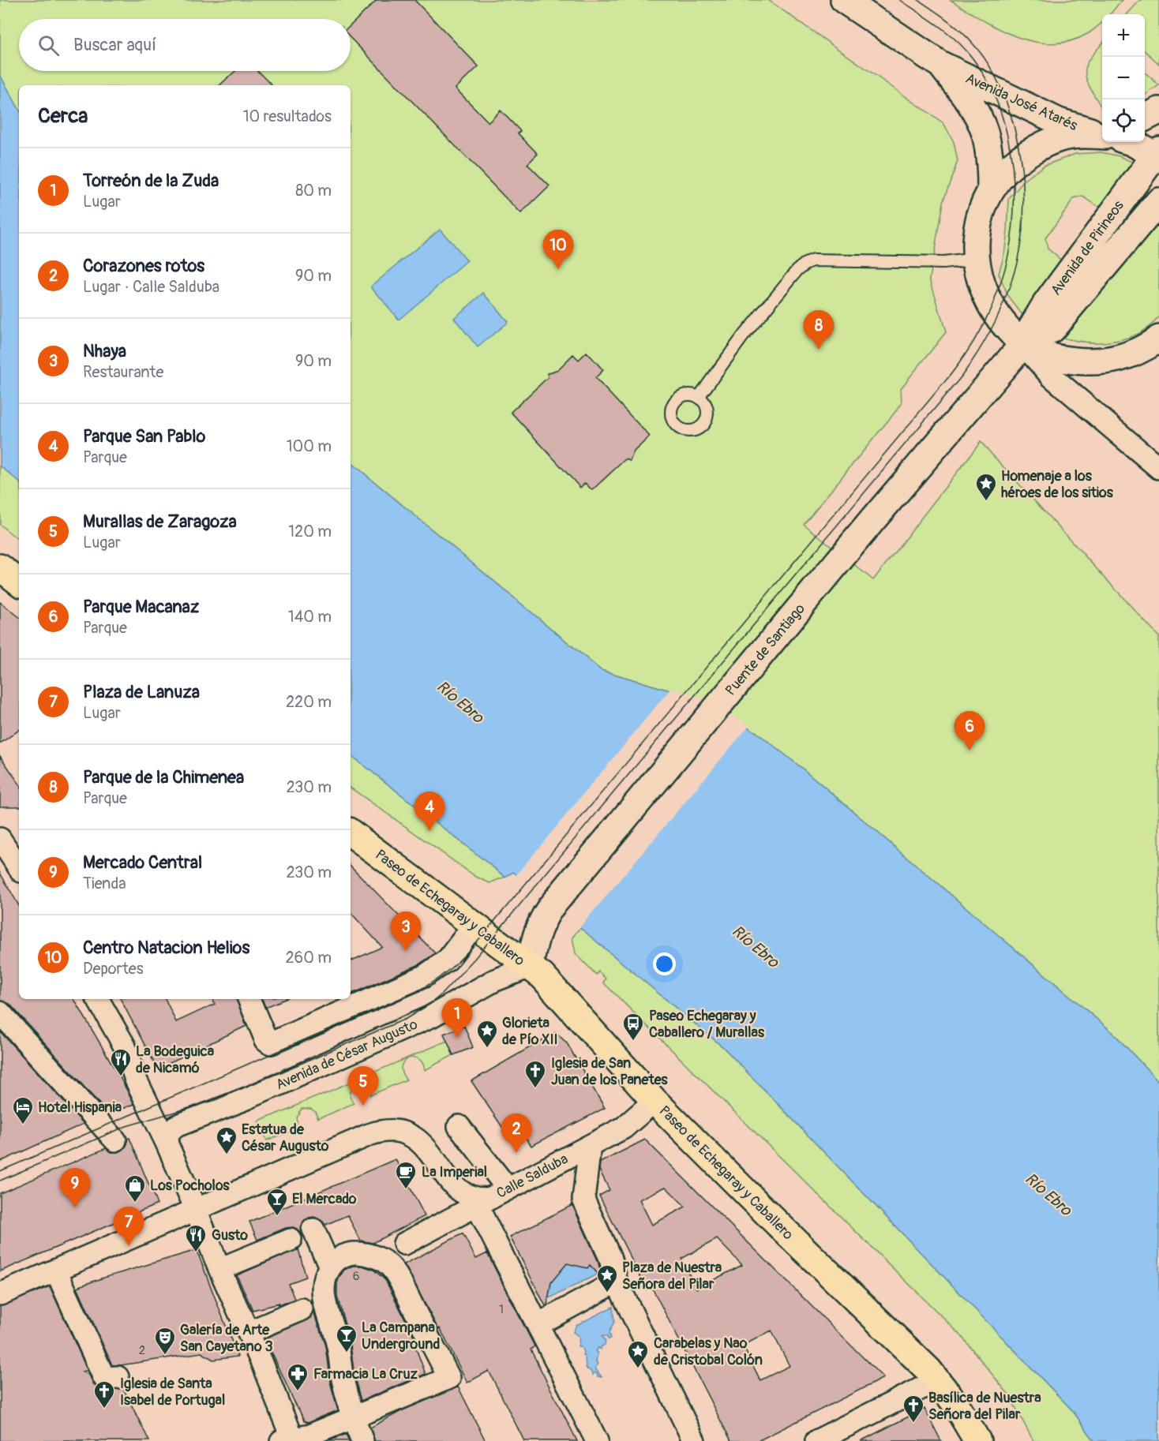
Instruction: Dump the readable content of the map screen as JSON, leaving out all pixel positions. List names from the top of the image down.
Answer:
{
  "streets": {
    "main road": [
      "Avenida José Atarés",
      "Avenida de Pirineos",
      "Puente de Santiago",
      "Paseo de Echegaray y Caballero"
    ],
    "street": ["Avenida de César Augusto", "Calle Salduba"]
  },
  "crossings": [
    ["Avenida de Pirineos", "Puente de Santiago"],
    ["Puente de Santiago", "Paseo de Echegaray y Caballero"],
    ["Puente de Santiago", "Avenida de César Augusto"],
    ["Paseo de Echegaray y Caballero", "Avenida de César Augusto"],
    ["Paseo de Echegaray y Caballero", "Calle Salduba"]
  ],
  "water": ["Río Ebro"],
  "places": {
    "place": [
      "Homenaje a los héroes de los sitios",
      "Glorieta de Pío XII",
      "Estatua de César Augusto",
      "Plaza de Nuestra Señora del Pilar",
      "Carabelas y Nao de Cristobal Colón"
    ],
    "bus stop": ["Paseo Echegaray y Caballero / Murallas"],
    "restaurant": ["La Bodeguica de Nicamó", "Gusto"],
    "church": ["Iglesia de San Juan de los Panetes", "Iglesia de Santa Isabel de Portugal", "Basílica de Nuestra Señora del Pilar"],
    "hotel": ["Hotel Hispania"],
    "cafe": ["La Imperial"],
    "shop": ["Los Pocholos"],
    "bar": ["El Mercado", "La Campana Underground"],
    "theatre": ["Galería de Arte San Cayetano 3"],
    "pharmacy": ["Farmacia La Cruz"]
  },
  "house_numbers": ["6", "1", "2"],
  "page": {
    "map_buttons": ["+", "−"],
    "search": "Buscar aquí",
    "heading": ["Cerca", "10 resultados"],
    "list": [
      {
        "mark": "1",
        "name": "Torreón de la Zuda",
        "note": "Lugar",
        "value": "80 m"
      },
      {
        "mark": "2",
        "name": "Corazones rotos",
        "note": "Lugar · Calle Salduba",
        "value": "90 m"
      },
      {
        "mark": "3",
        "name": "Nhaya",
        "note": "Restaurante",
        "value": "90 m"
      },
      {
        "mark": "4",
        "name": "Parque San Pablo",
        "note": "Parque",
        "value": "100 m"
      },
      {
        "mark": "5",
        "name": "Murallas de Zaragoza",
        "note": "Lugar",
        "value": "120 m"
      },
      {
        "mark": "6",
        "name": "Parque Macanaz",
        "note": "Parque",
        "value": "140 m"
      },
      {
        "mark": "7",
        "name": "Plaza de Lanuza",
        "note": "Lugar",
        "value": "220 m"
      },
      {
        "mark": "8",
        "name": "Parque de la Chimenea",
        "note": "Parque",
        "value": "230 m"
      },
      {
        "mark": "9",
        "name": "Mercado Central",
        "note": "Tienda",
        "value": "230 m"
      },
      {
        "mark": "10",
        "name": "Centro Natacion Helios",
        "note": "Deportes",
        "value": "260 m"
      }
    ],
    "pins": [
      "10",
      "8",
      "6",
      "4",
      "3",
      "1",
      "5",
      "2",
      "9",
      "7"
    ]
  }
}
